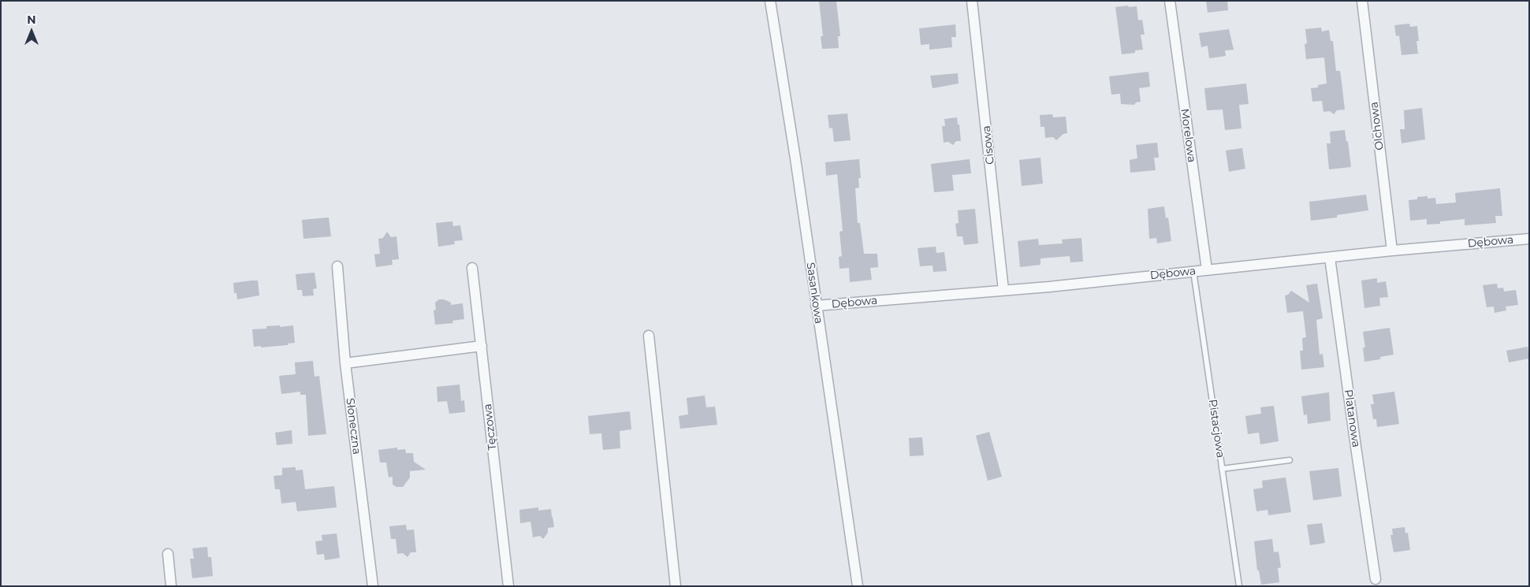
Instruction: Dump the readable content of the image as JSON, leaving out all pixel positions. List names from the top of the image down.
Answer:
{
  "streets": {
    "street": [
      "Olchowa",
      "Morelowa",
      "Cisowa",
      "Dębowa",
      "Sasankowa",
      "Platanowa",
      "Słoneczna",
      "Tęczowa"
    ],
    "lane": ["Pistacjowa"]
  },
  "crossings": [
    ["Olchowa", "Dębowa"],
    ["Morelowa", "Dębowa"],
    ["Cisowa", "Dębowa"],
    ["Dębowa", "Sasankowa"],
    ["Dębowa", "Platanowa"],
    ["Dębowa", "Pistacjowa"]
  ],
  "north": "top"
}
